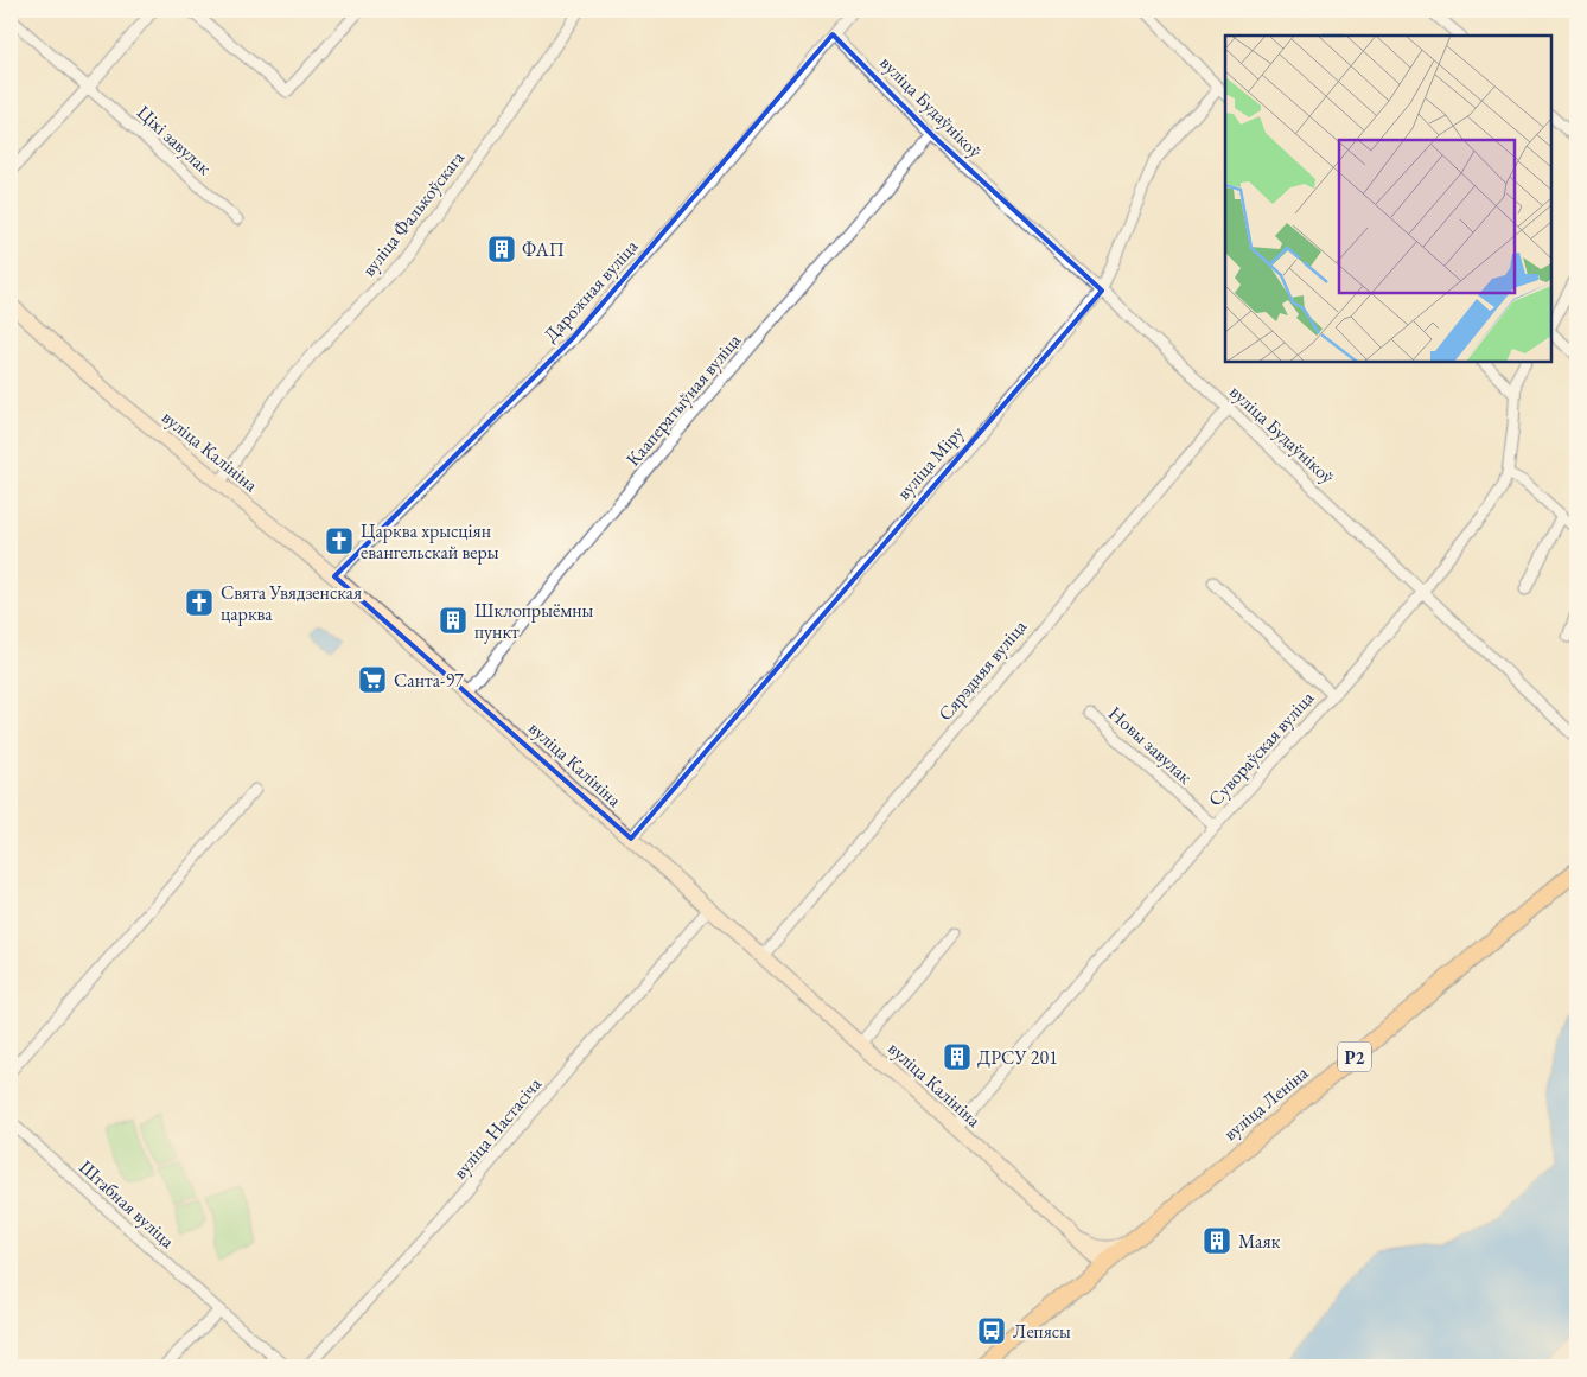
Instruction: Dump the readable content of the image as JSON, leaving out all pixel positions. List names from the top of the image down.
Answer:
{
  "streets": {
    "main road": ["Р2", "вуліца Леніна"],
    "street": [
      "вуліца Будаўнікоў",
      "Ціхі завулак",
      "вуліца Фалькоўскага",
      "Дарожная вуліца",
      "Кааператыўная вуліца",
      "вуліца Калініна",
      "вуліца Міру",
      "Сярэдняя вуліца",
      "Новы завулак",
      "Сувораўская вуліца",
      "вуліца Настасіча",
      "Штабная вуліца"
    ]
  },
  "crossings": [
    ["вуліца Будаўнікоў", "Дарожная вуліца"],
    ["вуліца Будаўнікоў", "Кааператыўная вуліца"],
    ["вуліца Будаўнікоў", "вуліца Міру"],
    ["вуліца Будаўнікоў", "Сярэдняя вуліца"],
    ["вуліца Будаўнікоў", "Сувораўская вуліца"],
    ["вуліца Фалькоўскага", "вуліца Калініна"],
    ["Дарожная вуліца", "вуліца Калініна"],
    ["Кааператыўная вуліца", "вуліца Калініна"],
    ["вуліца Калініна", "вуліца Міру"],
    ["вуліца Калініна", "Сярэдняя вуліца"],
    ["вуліца Калініна", "Сувораўская вуліца"],
    ["вуліца Калініна", "вуліца Леніна"],
    ["вуліца Калініна", "вуліца Настасіча"],
    ["Новы завулак", "Сувораўская вуліца"]
  ],
  "places": {
    "building": [
      "ФАП",
      "Шклопрыёмны пункт",
      "ДРСУ 201",
      "Маяк"
    ],
    "church": ["Царква хрысціян евангельскай веры", "Свята Увядзенская царква"],
    "supermarket": ["Санта-97"],
    "bus stop": ["Лепясы"]
  }
}
